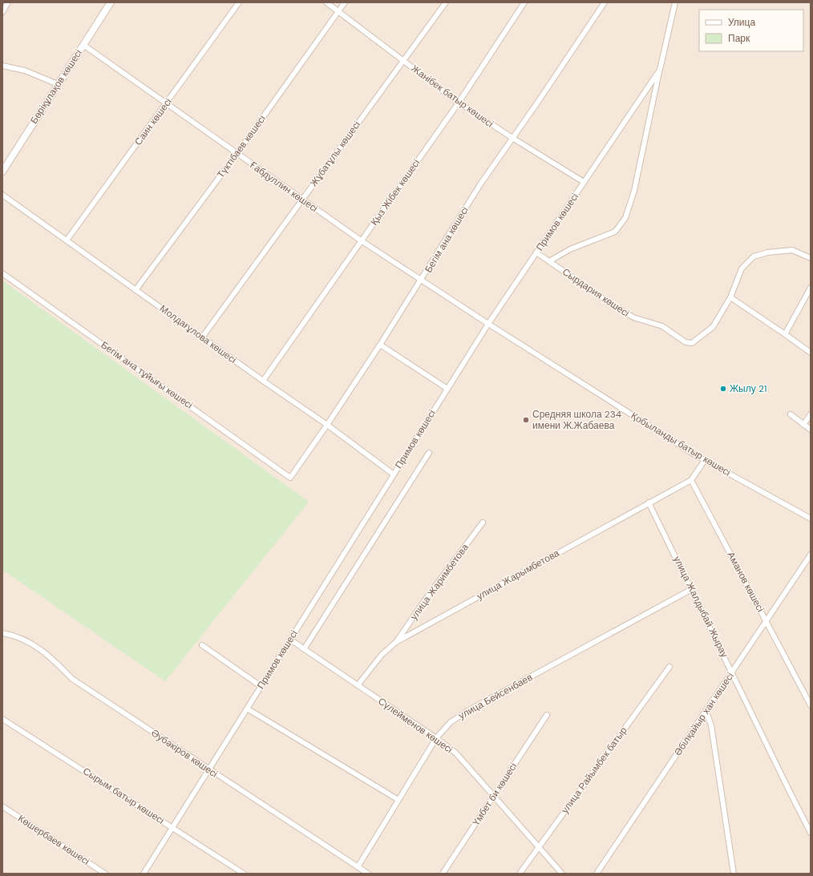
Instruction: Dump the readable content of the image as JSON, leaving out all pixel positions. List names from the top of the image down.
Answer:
{
  "streets": {
    "street": [
      "Бөріқұлақов көшесі",
      "Жанібек батыр көшесі",
      "Саин көшесі",
      "Түктібаев көшесі",
      "Жұбатұлы көшесі",
      "Ғабдуллин көшесі",
      "Қыз Жібек көшесі",
      "Примов көшесі",
      "Бегім ана көшесі",
      "Сырдария көшесі",
      "Молдағұлова көшесі",
      "Бегім ана тұйығы көшесі",
      "Қобыланды батыр көшесі",
      "улица Жарымбетова",
      "улица Жаримбетова",
      "Аманов көшесі",
      "улица Жалдыбай Жырау",
      "улица Бейсенбаев",
      "Әбілқайыр хан көшесі",
      "Сүлейменов көшесі",
      "Әубәкіров көшесі",
      "улица Райымбек батыр",
      "Үмбет би көшесі",
      "Сырым батыр көшесі",
      "Көшербаев көшесі"
    ]
  },
  "crossings": [
    ["Бөріқұлақов көшесі", "Ғабдуллин көшесі"],
    ["Жанібек батыр көшесі", "Түктібаев көшесі"],
    ["Жанібек батыр көшесі", "Жұбатұлы көшесі"],
    ["Жанібек батыр көшесі", "Қыз Жібек көшесі"],
    ["Жанібек батыр көшесі", "Примов көшесі"],
    ["Жанібек батыр көшесі", "Бегім ана көшесі"],
    ["Саин көшесі", "Ғабдуллин көшесі"],
    ["Саин көшесі", "Молдағұлова көшесі"],
    ["Түктібаев көшесі", "Ғабдуллин көшесі"],
    ["Түктібаев көшесі", "Молдағұлова көшесі"],
    ["Жұбатұлы көшесі", "Ғабдуллин көшесі"],
    ["Жұбатұлы көшесі", "Молдағұлова көшесі"],
    ["Ғабдуллин көшесі", "Қыз Жібек көшесі"],
    ["Ғабдуллин көшесі", "Примов көшесі"],
    ["Ғабдуллин көшесі", "Бегім ана көшесі"],
    ["Ғабдуллин көшесі", "Қобыланды батыр көшесі"],
    ["Қыз Жібек көшесі", "Молдағұлова көшесі"],
    ["Примов көшесі", "Сырдария көшесі"],
    ["Примов көшесі", "Молдағұлова көшесі"],
    ["Примов көшесі", "Қобыланды батыр көшесі"],
    ["Примов көшесі", "Сүлейменов көшесі"],
    ["Примов көшесі", "Әубәкіров көшесі"],
    ["Примов көшесі", "Сырым батыр көшесі"],
    ["Бегім ана көшесі", "Молдағұлова көшесі"],
    ["Бегім ана көшесі", "Бегім ана тұйығы көшесі"],
    ["улица Жарымбетова", "улица Жаримбетова"],
    ["улица Жарымбетова", "Аманов көшесі"],
    ["улица Жарымбетова", "улица Жалдыбай Жырау"],
    ["улица Жарымбетова", "Сүлейменов көшесі"],
    ["Аманов көшесі", "Әбілқайыр хан көшесі"],
    ["улица Жалдыбай Жырау", "улица Бейсенбаев"],
    ["улица Жалдыбай Жырау", "Әбілқайыр хан көшесі"],
    ["улица Бейсенбаев", "Сүлейменов көшесі"],
    ["улица Бейсенбаев", "Әубәкіров көшесі"],
    ["Сүлейменов көшесі", "улица Райымбек батыр"],
    ["Сүлейменов көшесі", "Үмбет би көшесі"]
  ],
  "places": ["Жылу 21", "Средняя школа 234 имени Ж.Жабаева"],
  "legend": ["Улица", "Парк"]
}
